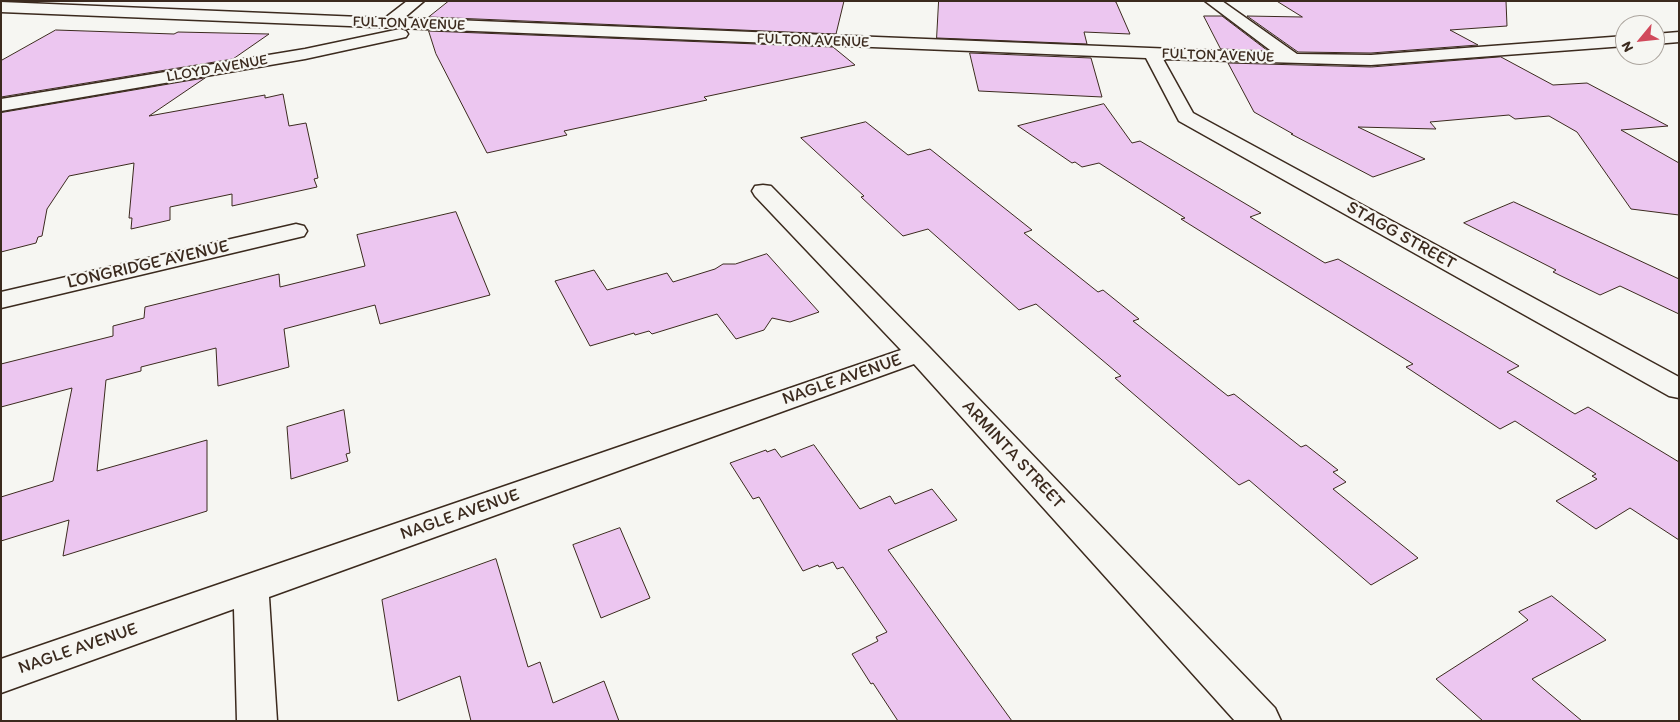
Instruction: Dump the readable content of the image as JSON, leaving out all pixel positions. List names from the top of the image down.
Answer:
{
  "streets": {
    "street": [
      "FULTON AVENUE",
      "LLOYD AVENUE",
      "STAGG STREET",
      "LONGRIDGE AVENUE",
      "NAGLE AVENUE",
      "ARMINTA STREET"
    ]
  },
  "crossings": [
    ["FULTON AVENUE", "LLOYD AVENUE"],
    ["FULTON AVENUE", "STAGG STREET"],
    ["NAGLE AVENUE", "ARMINTA STREET"]
  ],
  "north": "bottom left"
}
